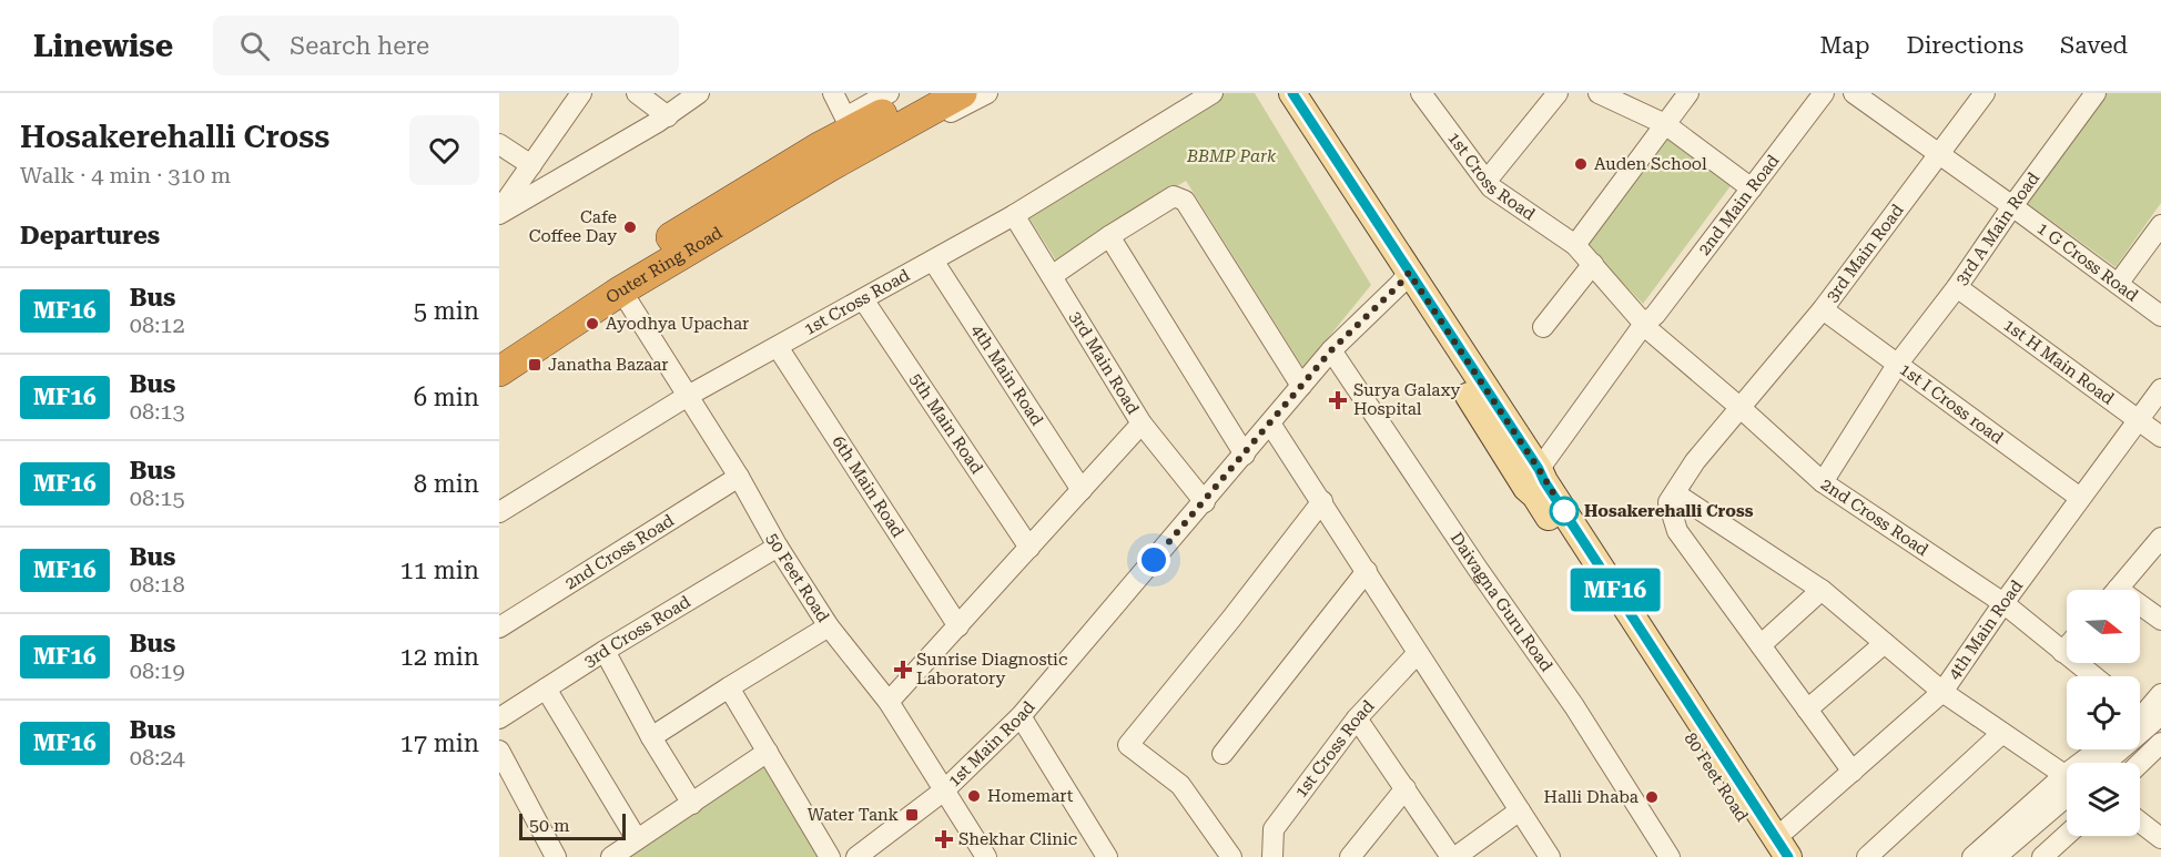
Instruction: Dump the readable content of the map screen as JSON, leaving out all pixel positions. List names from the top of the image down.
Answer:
{
  "streets": {
    "highway": ["Outer Ring Road"],
    "main road": ["80 Feet Road"],
    "street": [
      "1st Cross Road",
      "2nd Main Road",
      "3rd A Main Road",
      "3rd Main Road",
      "1 G Cross Road",
      "1st H Main Road",
      "4th Main Road",
      "1st I Cross road",
      "5th Main Road",
      "6th Main Road",
      "2nd Cross Road",
      "50 Feet Road",
      "Daivagna Guru Road",
      "3rd Cross Road",
      "1st Main Road"
    ]
  },
  "crossings": [
    ["1st Cross Road", "3rd Main Road"],
    ["1st Cross Road", "4th Main Road"],
    ["1st Cross Road", "5th Main Road"],
    ["1st Cross Road", "6th Main Road"],
    ["1st Cross Road", "2nd Cross Road"],
    ["1st Cross Road", "50 Feet Road"],
    ["2nd Main Road", "2nd Cross Road"],
    ["2nd Main Road", "80 Feet Road"],
    ["3rd A Main Road", "1 G Cross Road"],
    ["3rd A Main Road", "1st H Main Road"],
    ["3rd A Main Road", "1st I Cross road"],
    ["3rd A Main Road", "2nd Cross Road"],
    ["3rd Main Road", "1 G Cross Road"],
    ["3rd Main Road", "1st I Cross road"],
    ["3rd Main Road", "2nd Cross Road"],
    ["3rd Main Road", "1st Main Road"],
    ["Outer Ring Road", "50 Feet Road"],
    ["1st H Main Road", "4th Main Road"],
    ["4th Main Road", "1st I Cross road"],
    ["4th Main Road", "2nd Cross Road"],
    ["4th Main Road", "80 Feet Road"],
    ["2nd Cross Road", "50 Feet Road"],
    ["50 Feet Road", "3rd Cross Road"],
    ["50 Feet Road", "1st Main Road"],
    ["Daivagna Guru Road", "1st Main Road"],
    ["1st Main Road", "80 Feet Road"]
  ],
  "parks": ["BBMP Park"],
  "places": {
    "other": [
      "Auden School",
      "Cafe Coffee Day",
      "Ayodhya Upachar",
      "Hosakerehalli Cross",
      "Homemart",
      "Halli Dhaba"
    ],
    "transit": ["Janatha Bazaar", "Water Tank"],
    "health": ["Surya Galaxy Hospital", "Sunrise Diagnostic Laboratory", "Shekhar Clinic"]
  },
  "lines": ["bus line MF16"],
  "scale_bar": "50 m",
  "north": "right",
  "page": {
    "header": "Linewise",
    "search": "Search here",
    "nav": ["Map", "Directions", "Saved"],
    "heading": [
      ["Hosakerehalli Cross", "Walk · 4 min · 310 m"],
      "Departures"
    ],
    "on_map": "MF16",
    "list": [
      {
        "mark": "MF16",
        "name": "Bus",
        "note": "08:12",
        "value": "5 min"
      },
      {
        "mark": "MF16",
        "name": "Bus",
        "note": "08:13",
        "value": "6 min"
      },
      {
        "mark": "MF16",
        "name": "Bus",
        "note": "08:15",
        "value": "8 min"
      },
      {
        "mark": "MF16",
        "name": "Bus",
        "note": "08:18",
        "value": "11 min"
      },
      {
        "mark": "MF16",
        "name": "Bus",
        "note": "08:19",
        "value": "12 min"
      },
      {
        "mark": "MF16",
        "name": "Bus",
        "note": "08:24",
        "value": "17 min"
      }
    ],
    "scale": "50 m"
  }
}
